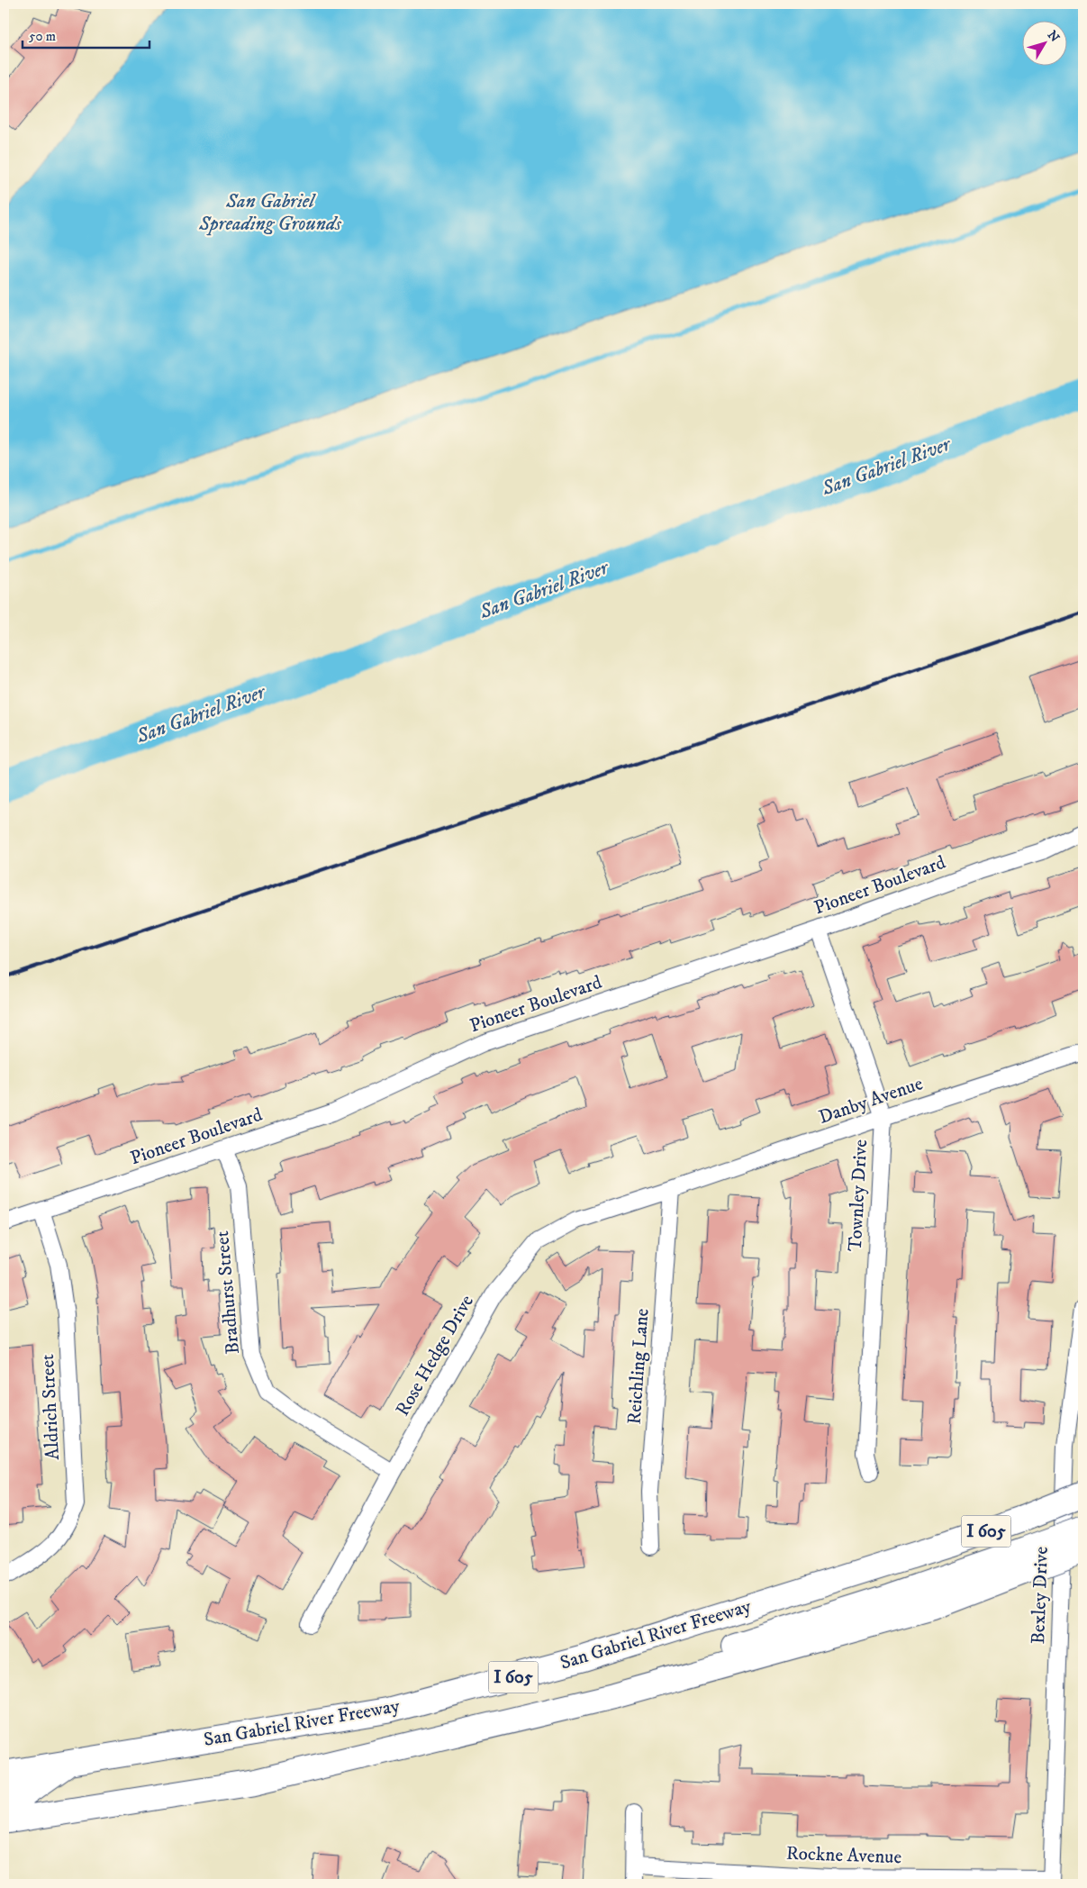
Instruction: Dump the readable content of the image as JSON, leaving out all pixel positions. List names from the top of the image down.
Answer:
{
  "streets": {
    "highway": ["I 605", "San Gabriel River Freeway"],
    "street": [
      "Pioneer Boulevard",
      "Danby Avenue",
      "Townley Drive",
      "Bradhurst Street",
      "Rose Hedge Drive",
      "Reichling Lane",
      "Aldrich Street",
      "Bexley Drive",
      "Rockne Avenue"
    ]
  },
  "crossings": [
    ["Pioneer Boulevard", "Townley Drive"],
    ["Pioneer Boulevard", "Bradhurst Street"],
    ["Pioneer Boulevard", "Aldrich Street"],
    ["Danby Avenue", "Townley Drive"],
    ["Danby Avenue", "Rose Hedge Drive"],
    ["Danby Avenue", "Reichling Lane"],
    ["Bradhurst Street", "Rose Hedge Drive"],
    ["Rose Hedge Drive", "Reichling Lane"],
    ["Bexley Drive", "Rockne Avenue"]
  ],
  "water": ["San Gabriel Spreading Grounds", "San Gabriel River"],
  "scale_bar": "50 m",
  "north": "top right"
}
